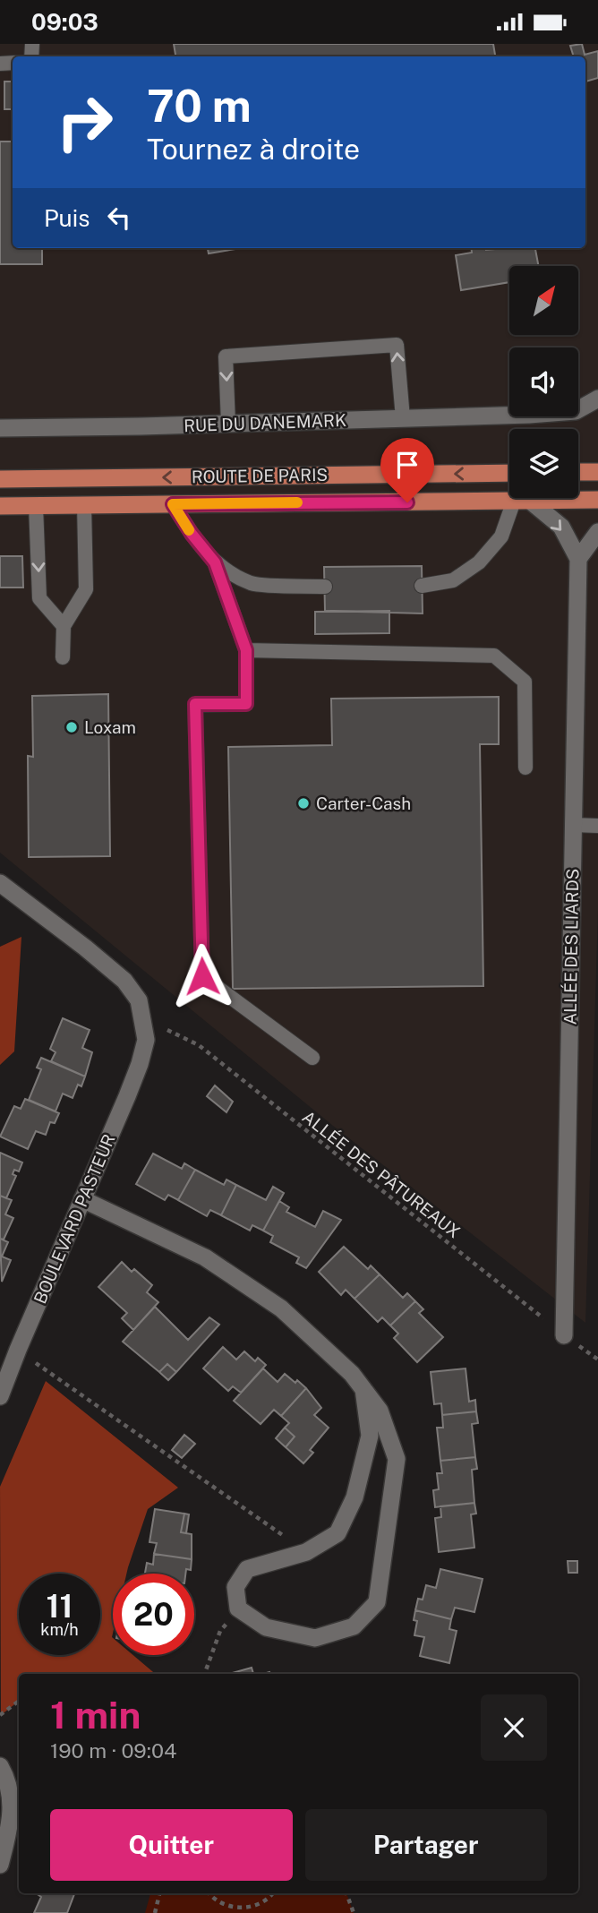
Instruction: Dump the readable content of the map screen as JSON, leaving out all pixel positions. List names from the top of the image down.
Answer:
{
  "streets": {
    "main road": ["ROUTE DE PARIS"],
    "street": ["RUE DU DANEMARK", "ALLÉE DES LIARDS", "BOULEVARD PASTEUR"],
    "path": ["ALLÉE DES PÂTUREAUX"]
  },
  "crossings": [
    ["ALLÉE DES LIARDS", "ALLÉE DES PÂTUREAUX"],
    ["ALLÉE DES PÂTUREAUX", "BOULEVARD PASTEUR"]
  ],
  "places": ["Loxam", "Carter-Cash"],
  "north": "top right",
  "page": {
    "status": "09:03",
    "turn": ["70 m", "Tournez à droite"],
    "then": "Puis",
    "speed": "11 km/h",
    "limit": "20",
    "heading": ["1 min", "190 m · 09:04"],
    "buttons": ["Quitter", "Partager"]
  }
}
